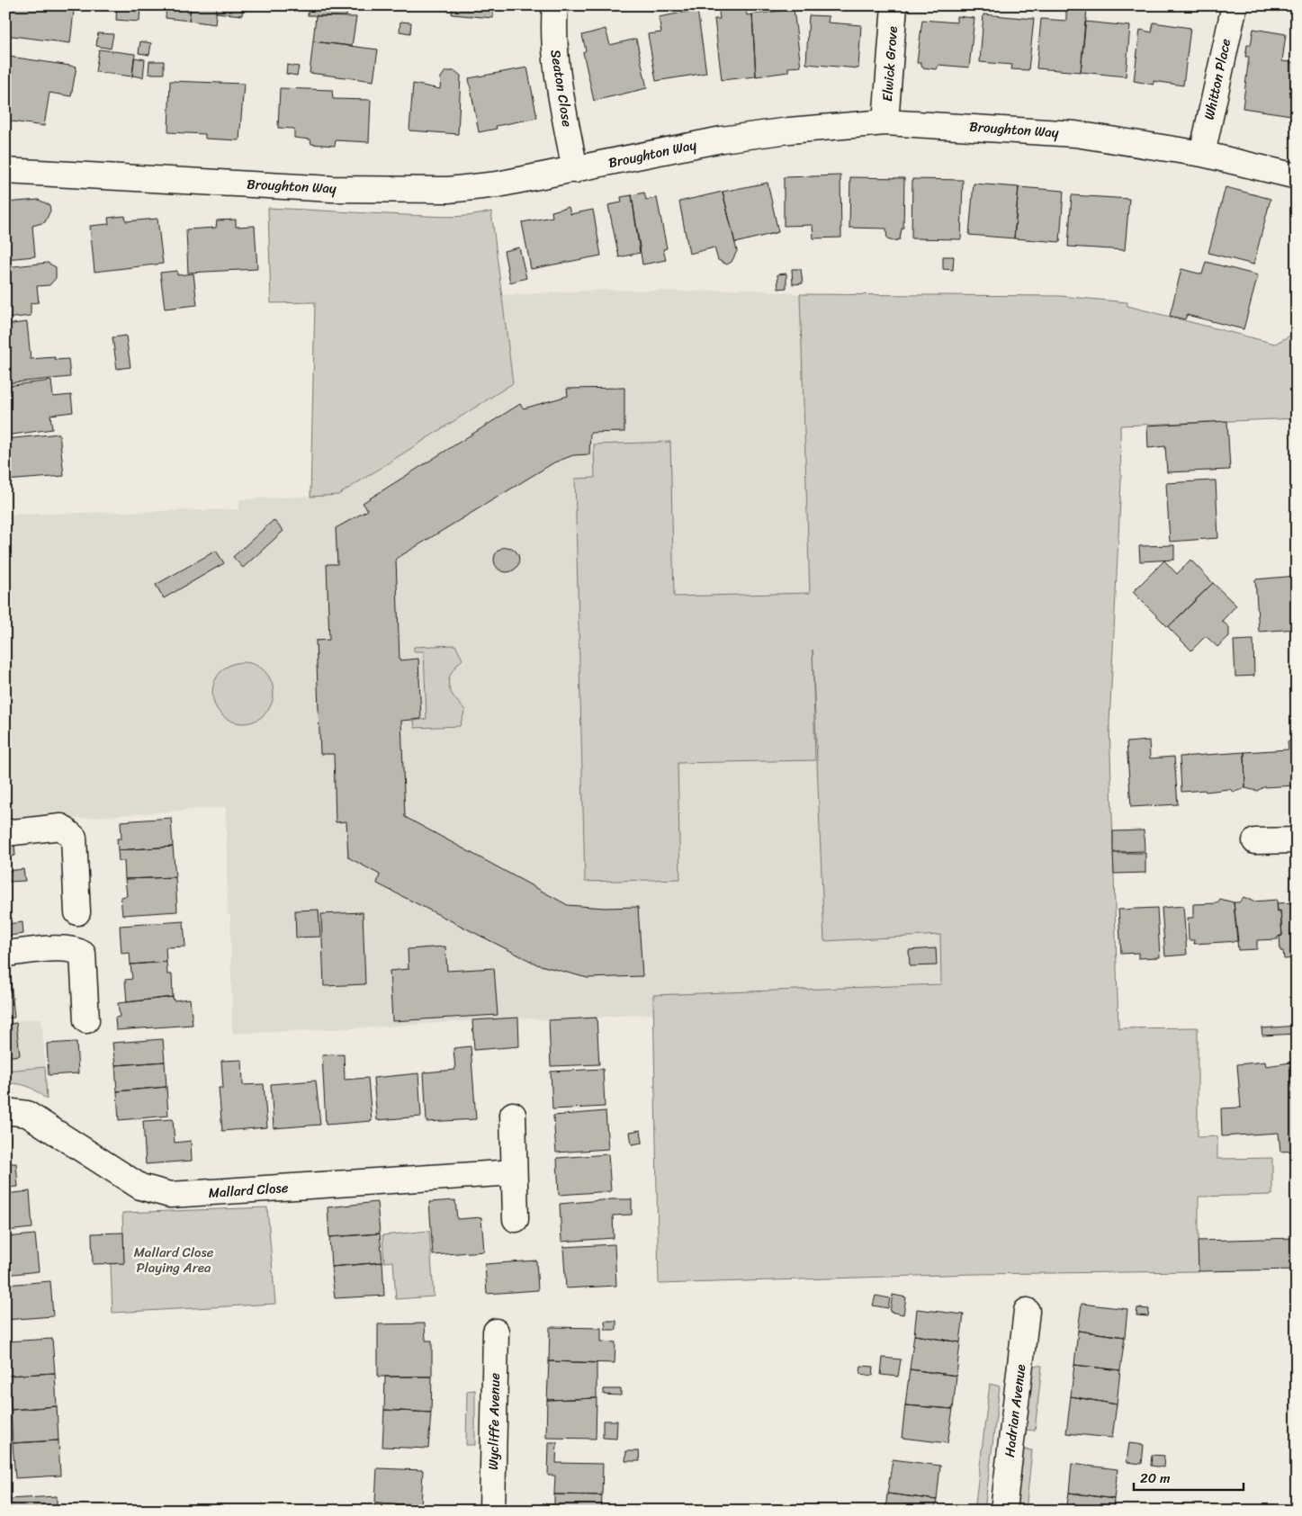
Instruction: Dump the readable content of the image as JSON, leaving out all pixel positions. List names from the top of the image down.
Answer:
{
  "streets": {
    "street": [
      "Elwick Grove",
      "Whitton Place",
      "Seaton Close",
      "Broughton Way",
      "Mallard Close",
      "Hadrian Avenue",
      "Wycliffe Avenue"
    ]
  },
  "crossings": [
    ["Elwick Grove", "Broughton Way"],
    ["Whitton Place", "Broughton Way"],
    ["Seaton Close", "Broughton Way"]
  ],
  "parks": ["Mallard Close Playing Area"],
  "scale_bar": "20 m"
}
